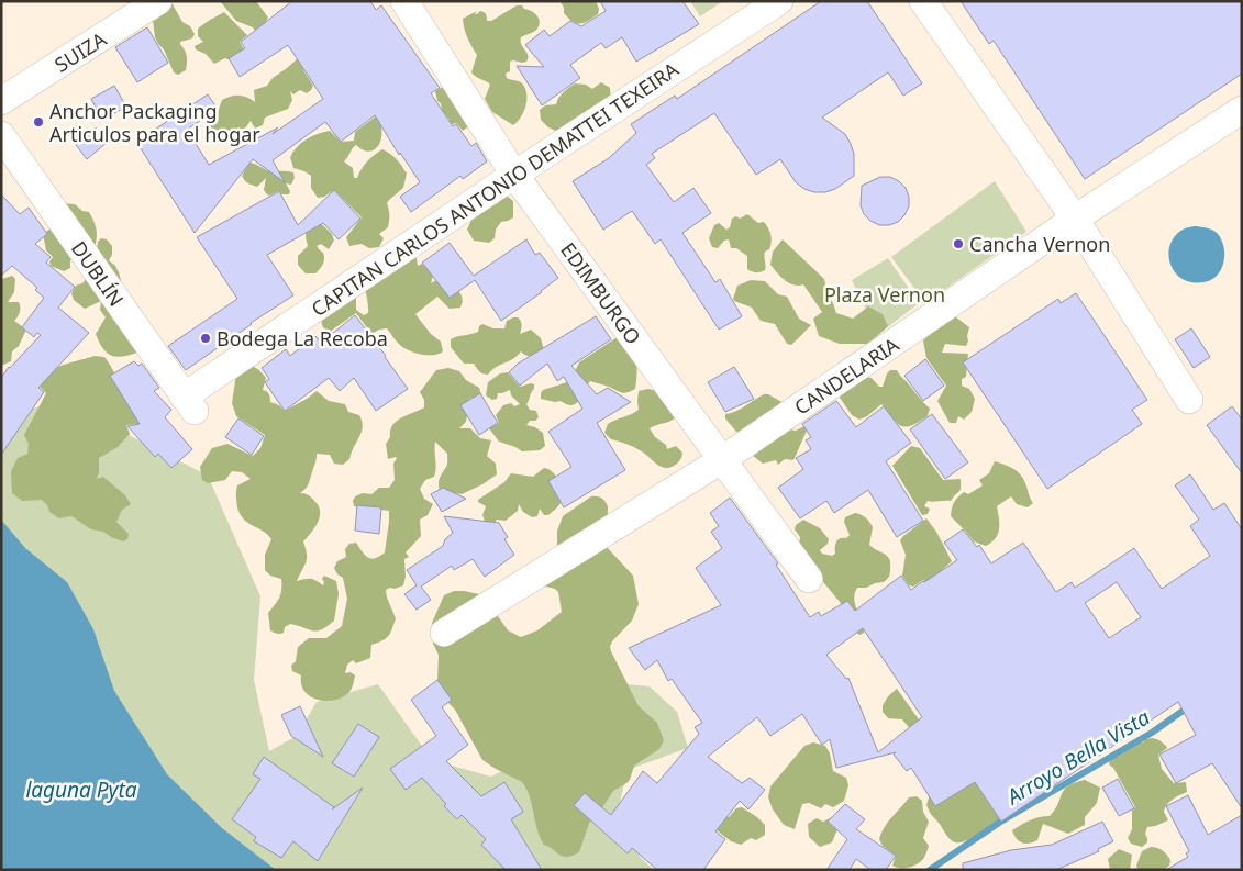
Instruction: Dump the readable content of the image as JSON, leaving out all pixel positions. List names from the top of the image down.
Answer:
{
  "streets": {
    "street": [
      "SUIZA",
      "CAPITAN CARLOS ANTONIO DEMATTEI TEXEIRA",
      "DUBLÍN",
      "EDIMBURGO",
      "CANDELARIA"
    ]
  },
  "crossings": [
    ["CAPITAN CARLOS ANTONIO DEMATTEI TEXEIRA", "DUBLÍN"],
    ["CAPITAN CARLOS ANTONIO DEMATTEI TEXEIRA", "EDIMBURGO"],
    ["EDIMBURGO", "CANDELARIA"]
  ],
  "water": ["Arroyo Bella Vista", "laguna Pyta"],
  "parks": ["Plaza Vernon"],
  "places": ["Anchor Packaging Articulos para el hogar", "Cancha Vernon", "Bodega La Recoba"]
}
